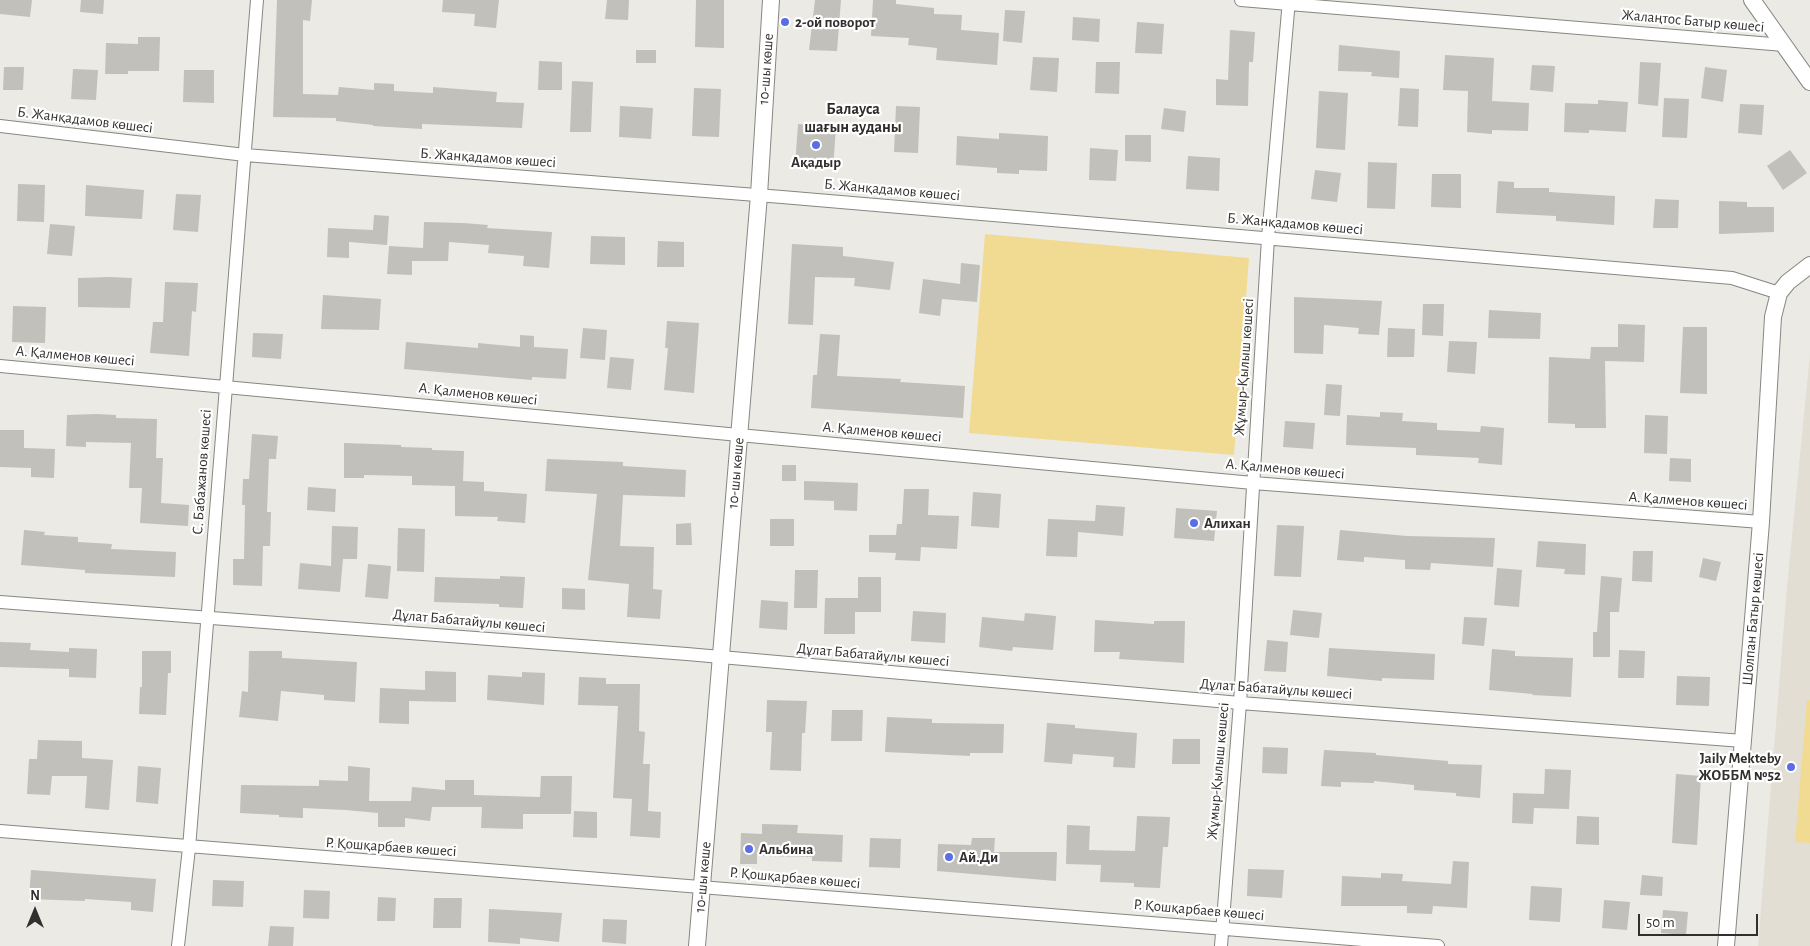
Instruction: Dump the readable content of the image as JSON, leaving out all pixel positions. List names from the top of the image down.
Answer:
{
  "streets": {
    "street": [
      "Жалаңтос Батыр көшесі",
      "10-шы көше",
      "Б. Жанқадамов көшесі",
      "А. Қалменов көшесі",
      "Жұмыр-Қылыш көшесі",
      "С. Бабажанов көшесі",
      "Шолпан Батыр көшесі",
      "Дұлат Бабатайұлы көшесі",
      "Р. Қошқарбаев көшесі"
    ]
  },
  "crossings": [
    ["Жалаңтос Батыр көшесі", "Жұмыр-Қылыш көшесі"],
    ["10-шы көше", "Б. Жанқадамов көшесі"],
    ["10-шы көше", "А. Қалменов көшесі"],
    ["10-шы көше", "Дұлат Бабатайұлы көшесі"],
    ["10-шы көше", "Р. Қошқарбаев көшесі"],
    ["Б. Жанқадамов көшесі", "Жұмыр-Қылыш көшесі"],
    ["Б. Жанқадамов көшесі", "С. Бабажанов көшесі"],
    ["Б. Жанқадамов көшесі", "Шолпан Батыр көшесі"],
    ["А. Қалменов көшесі", "Жұмыр-Қылыш көшесі"],
    ["А. Қалменов көшесі", "С. Бабажанов көшесі"],
    ["А. Қалменов көшесі", "Шолпан Батыр көшесі"],
    ["Жұмыр-Қылыш көшесі", "Дұлат Бабатайұлы көшесі"],
    ["Жұмыр-Қылыш көшесі", "Р. Қошқарбаев көшесі"],
    ["С. Бабажанов көшесі", "Дұлат Бабатайұлы көшесі"],
    ["С. Бабажанов көшесі", "Р. Қошқарбаев көшесі"],
    ["Шолпан Батыр көшесі", "Дұлат Бабатайұлы көшесі"]
  ],
  "districts": ["Балауса шағын ауданы"],
  "places": [
    "2-ой поворот",
    "Ақадыр",
    "Алихан",
    "Jaily Mekteby ЖОББМ №52",
    "Альбина",
    "Ай.Ди"
  ],
  "scale_bar": "50 m",
  "north": "top"
}
